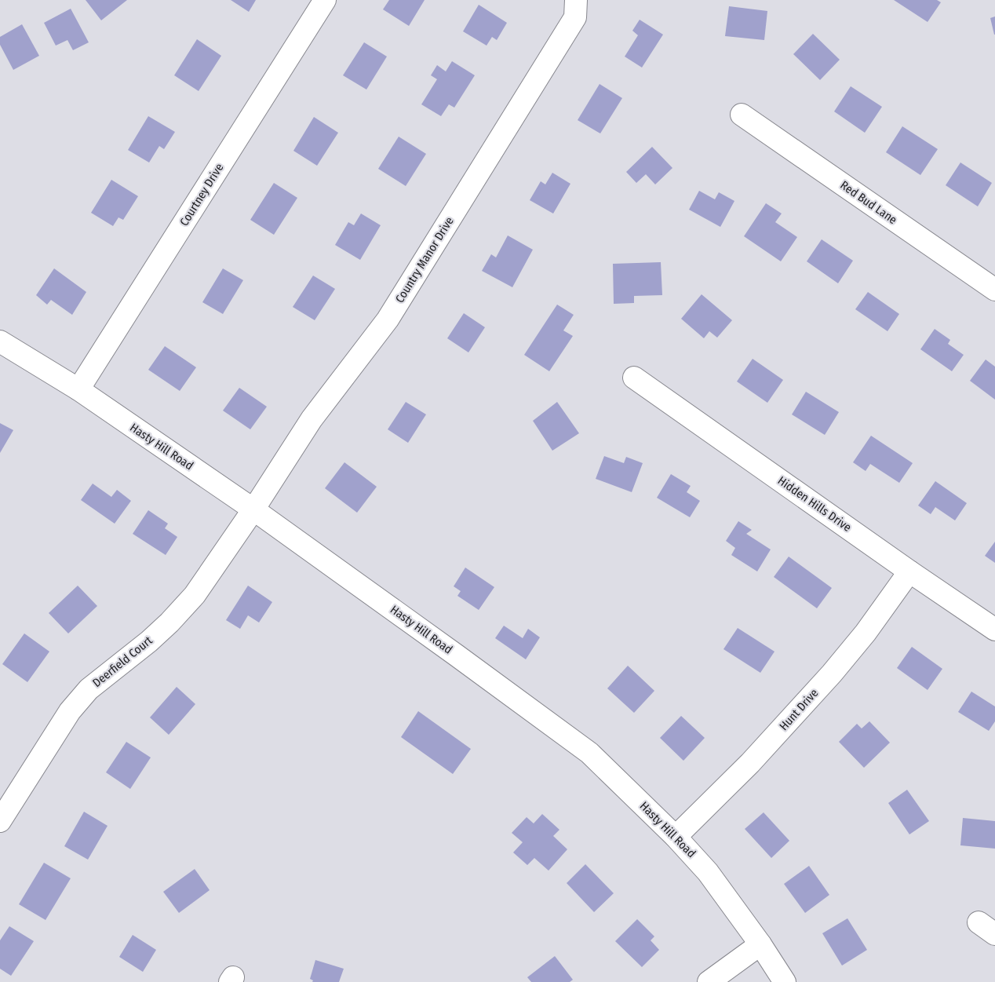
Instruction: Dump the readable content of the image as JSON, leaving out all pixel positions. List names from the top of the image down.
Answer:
{
  "streets": {
    "street": [
      "Courtney Drive",
      "Red Bud Lane",
      "Country Manor Drive",
      "Hasty Hill Road",
      "Hidden Hills Drive",
      "Deerfield Court",
      "Hunt Drive"
    ]
  },
  "crossings": [
    ["Courtney Drive", "Hasty Hill Road"],
    ["Country Manor Drive", "Hasty Hill Road"],
    ["Country Manor Drive", "Deerfield Court"],
    ["Hasty Hill Road", "Deerfield Court"],
    ["Hasty Hill Road", "Hunt Drive"],
    ["Hidden Hills Drive", "Hunt Drive"]
  ]
}
